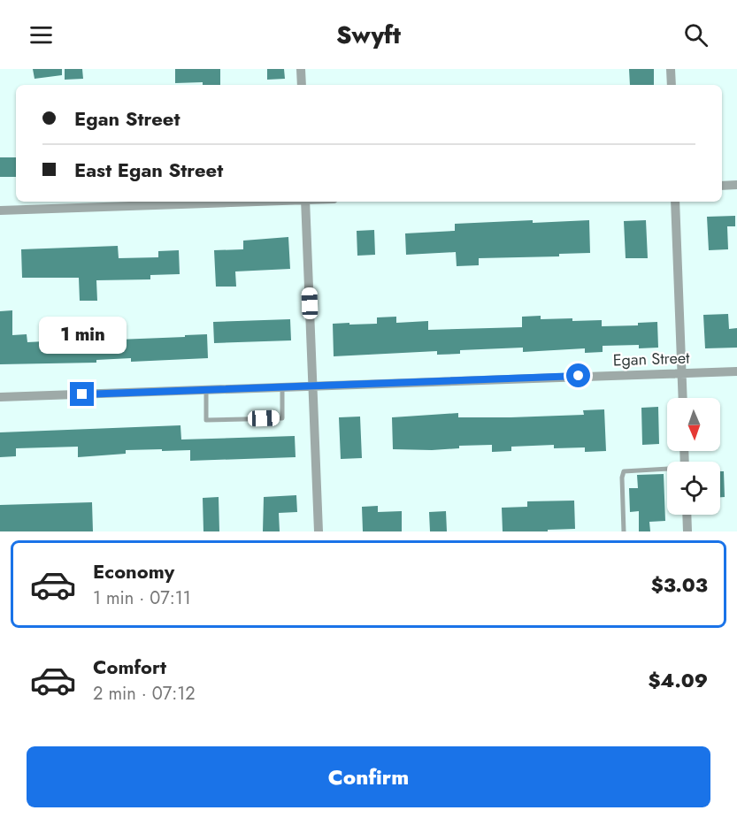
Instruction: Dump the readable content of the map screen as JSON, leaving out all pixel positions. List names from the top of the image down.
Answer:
{
  "streets": {
    "street": ["Egan Street"]
  },
  "north": "bottom",
  "page": {
    "header": "Swyft",
    "banner": ["Egan Street", "East Egan Street"],
    "bubble": "1 min",
    "list": [
      {
        "name": "Economy",
        "note": "1 min · 07:11",
        "value": "$3.03"
      },
      {
        "name": "Comfort",
        "note": "2 min · 07:12",
        "value": "$4.09"
      }
    ],
    "buttons": "Confirm"
  }
}
